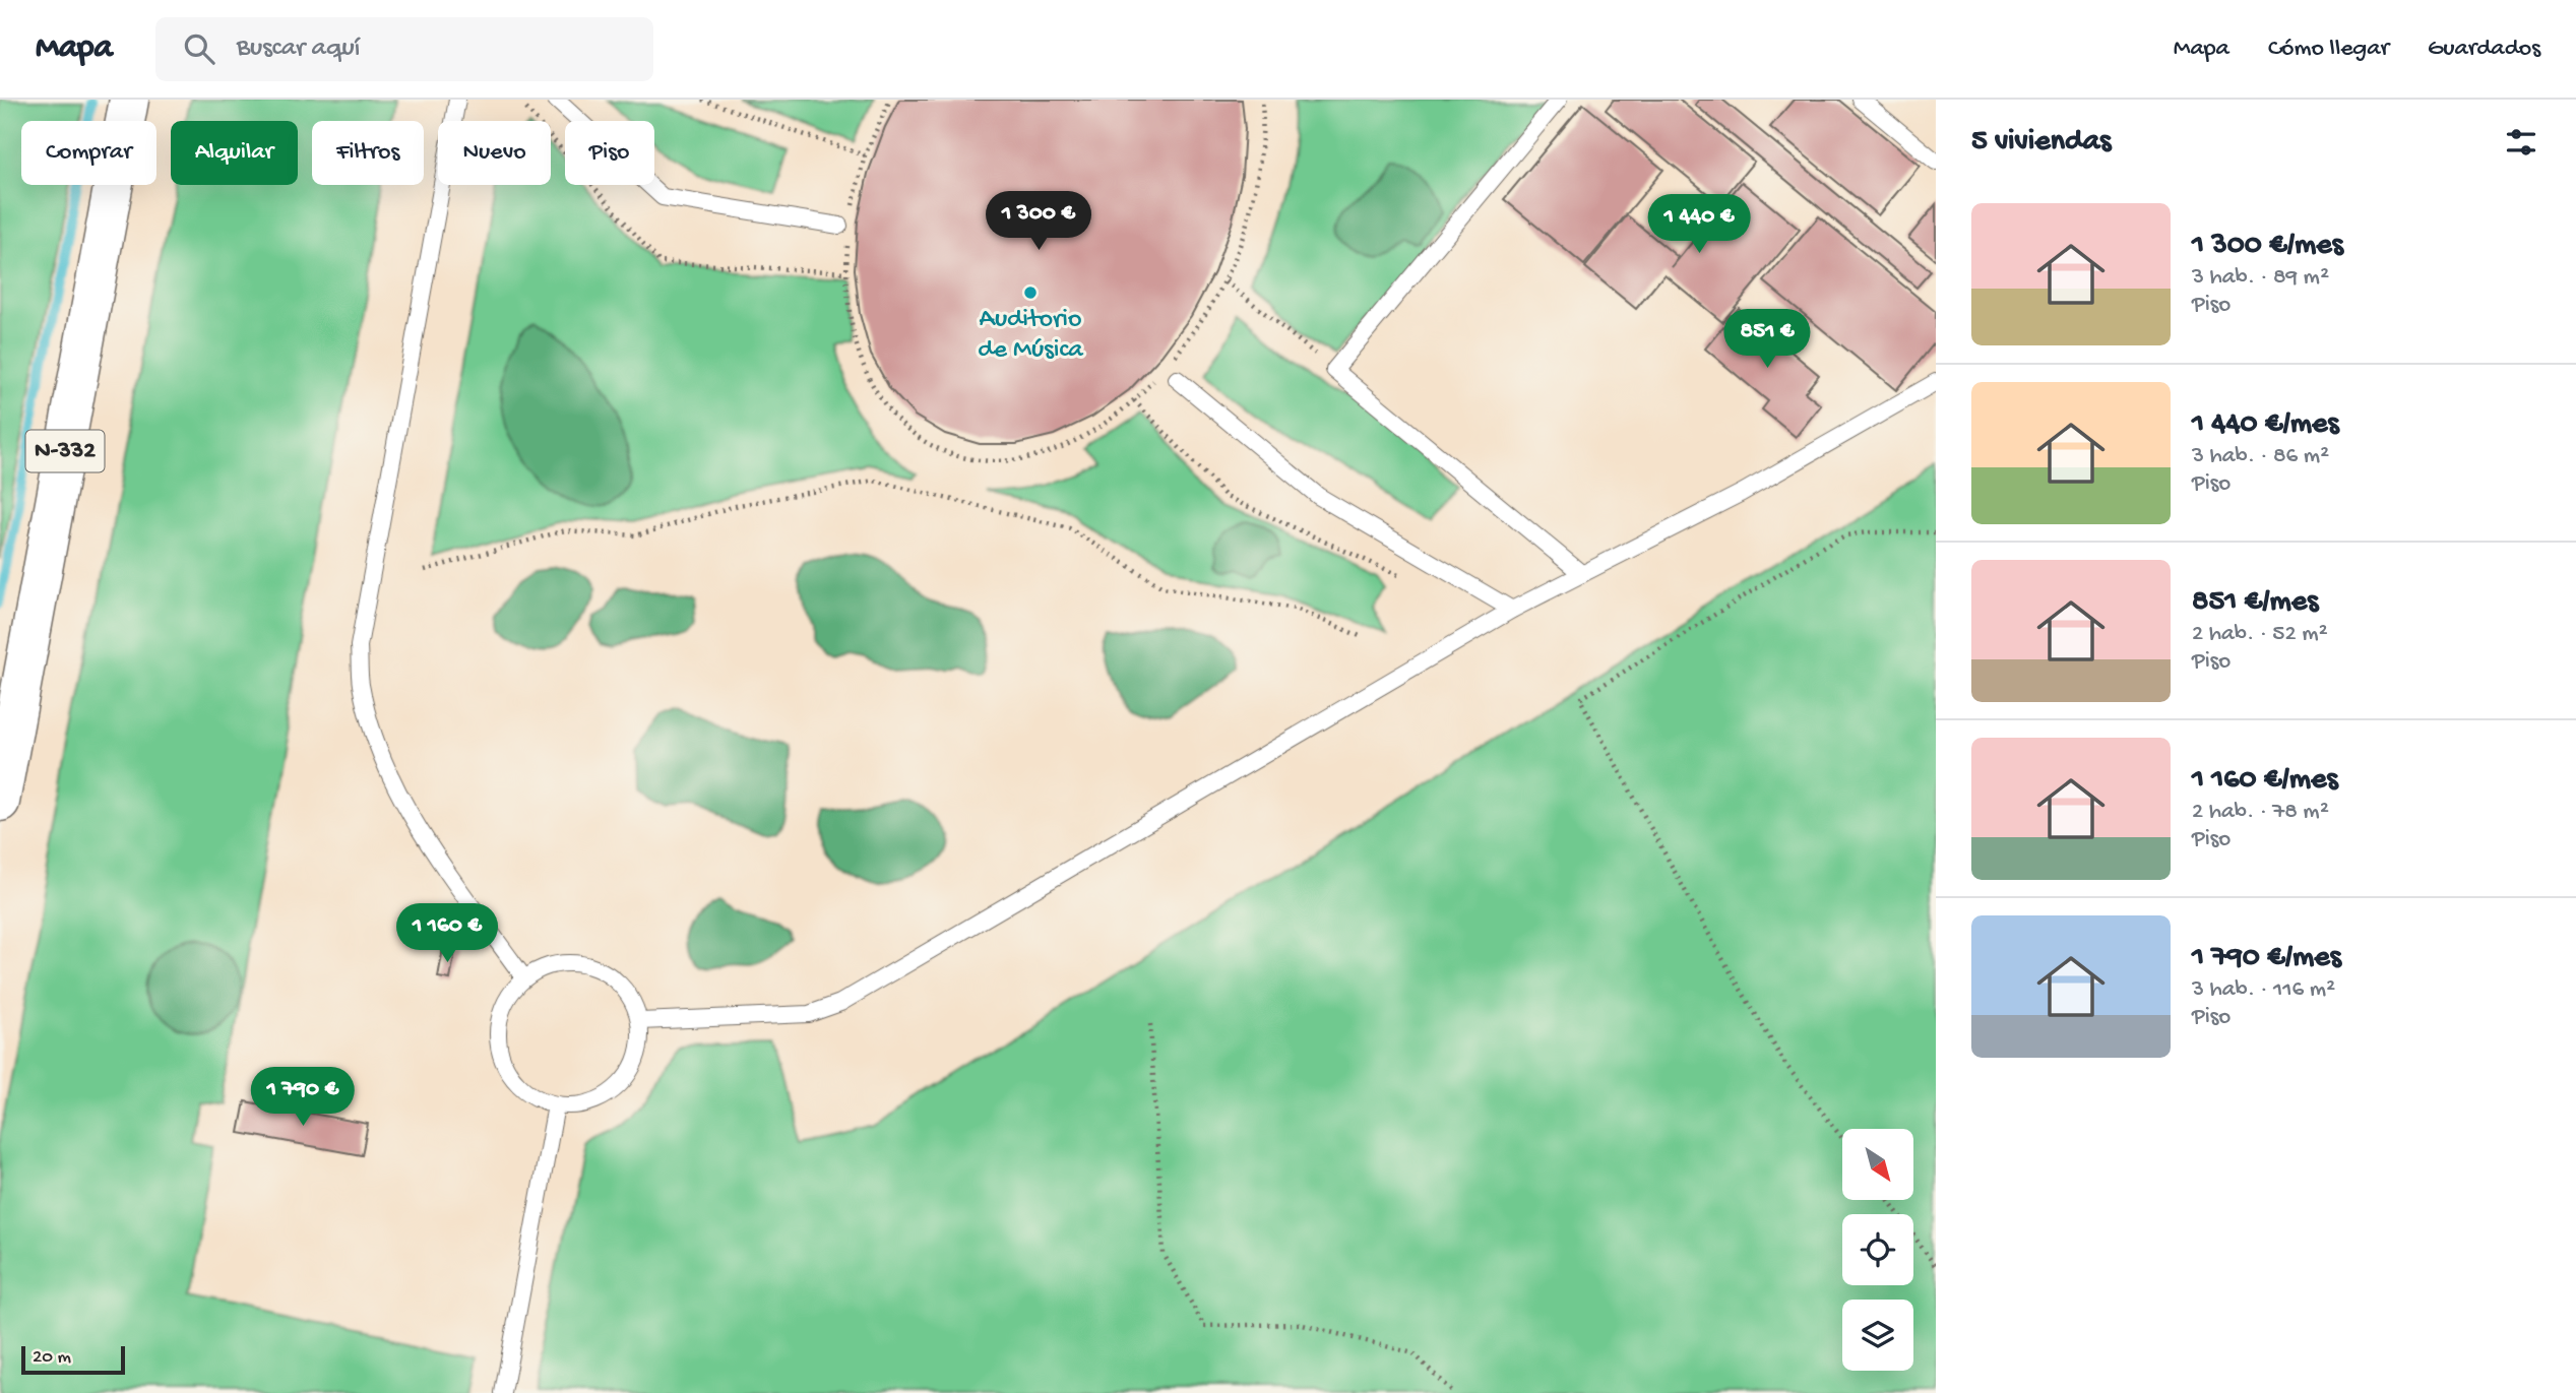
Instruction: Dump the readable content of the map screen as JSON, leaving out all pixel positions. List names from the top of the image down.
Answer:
{
  "streets": {
    "highway": ["N-332"]
  },
  "places": ["Auditorio de Música"],
  "scale_bar": "20 m",
  "north": "bottom right",
  "page": {
    "header": "Mapa",
    "search": "Buscar aquí",
    "nav": ["Mapa", "Cómo llegar", "Guardados"],
    "heading": "5 viviendas",
    "chip": [
      "Comprar",
      "Alquilar",
      "Filtros",
      "Nuevo",
      "Piso"
    ],
    "list": [
      {
        "name": "1 300 €/mes",
        "note": "3 hab. · 89 m² · Piso"
      },
      {
        "name": "1 440 €/mes",
        "note": "3 hab. · 86 m² · Piso"
      },
      {
        "name": "851 €/mes",
        "note": "2 hab. · 52 m² · Piso"
      },
      {
        "name": "1 160 €/mes",
        "note": "2 hab. · 78 m² · Piso"
      },
      {
        "name": "1 790 €/mes",
        "note": "3 hab. · 116 m² · Piso"
      }
    ],
    "price": [
      "1 300 €",
      "1 440 €",
      "851 €",
      "1 160 €",
      "1 790 €"
    ],
    "scale": "20 m"
  }
}
